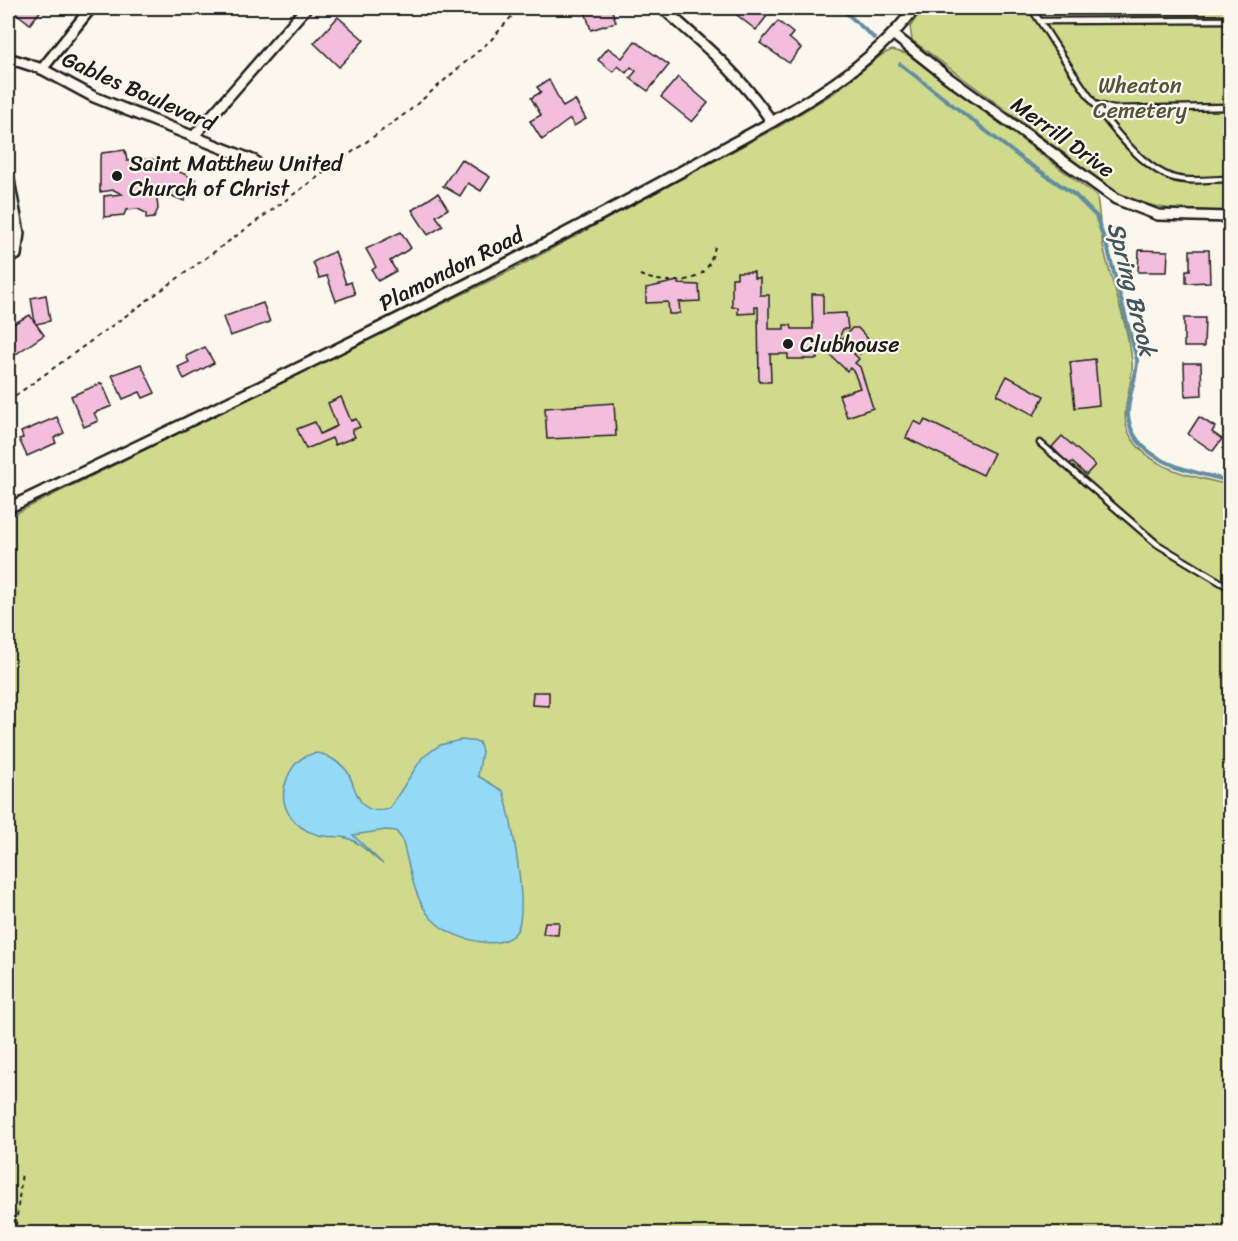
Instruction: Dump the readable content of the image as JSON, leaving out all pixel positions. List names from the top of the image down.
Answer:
{
  "streets": {
    "street": ["Gables Boulevard", "Merrill Drive", "Plamondon Road"]
  },
  "crossings": [
    ["Merrill Drive", "Plamondon Road"]
  ],
  "water": ["Spring Brook"],
  "parks": ["Wheaton Cemetery"],
  "places": ["Saint Matthew United Church of Christ", "Clubhouse"]
}
